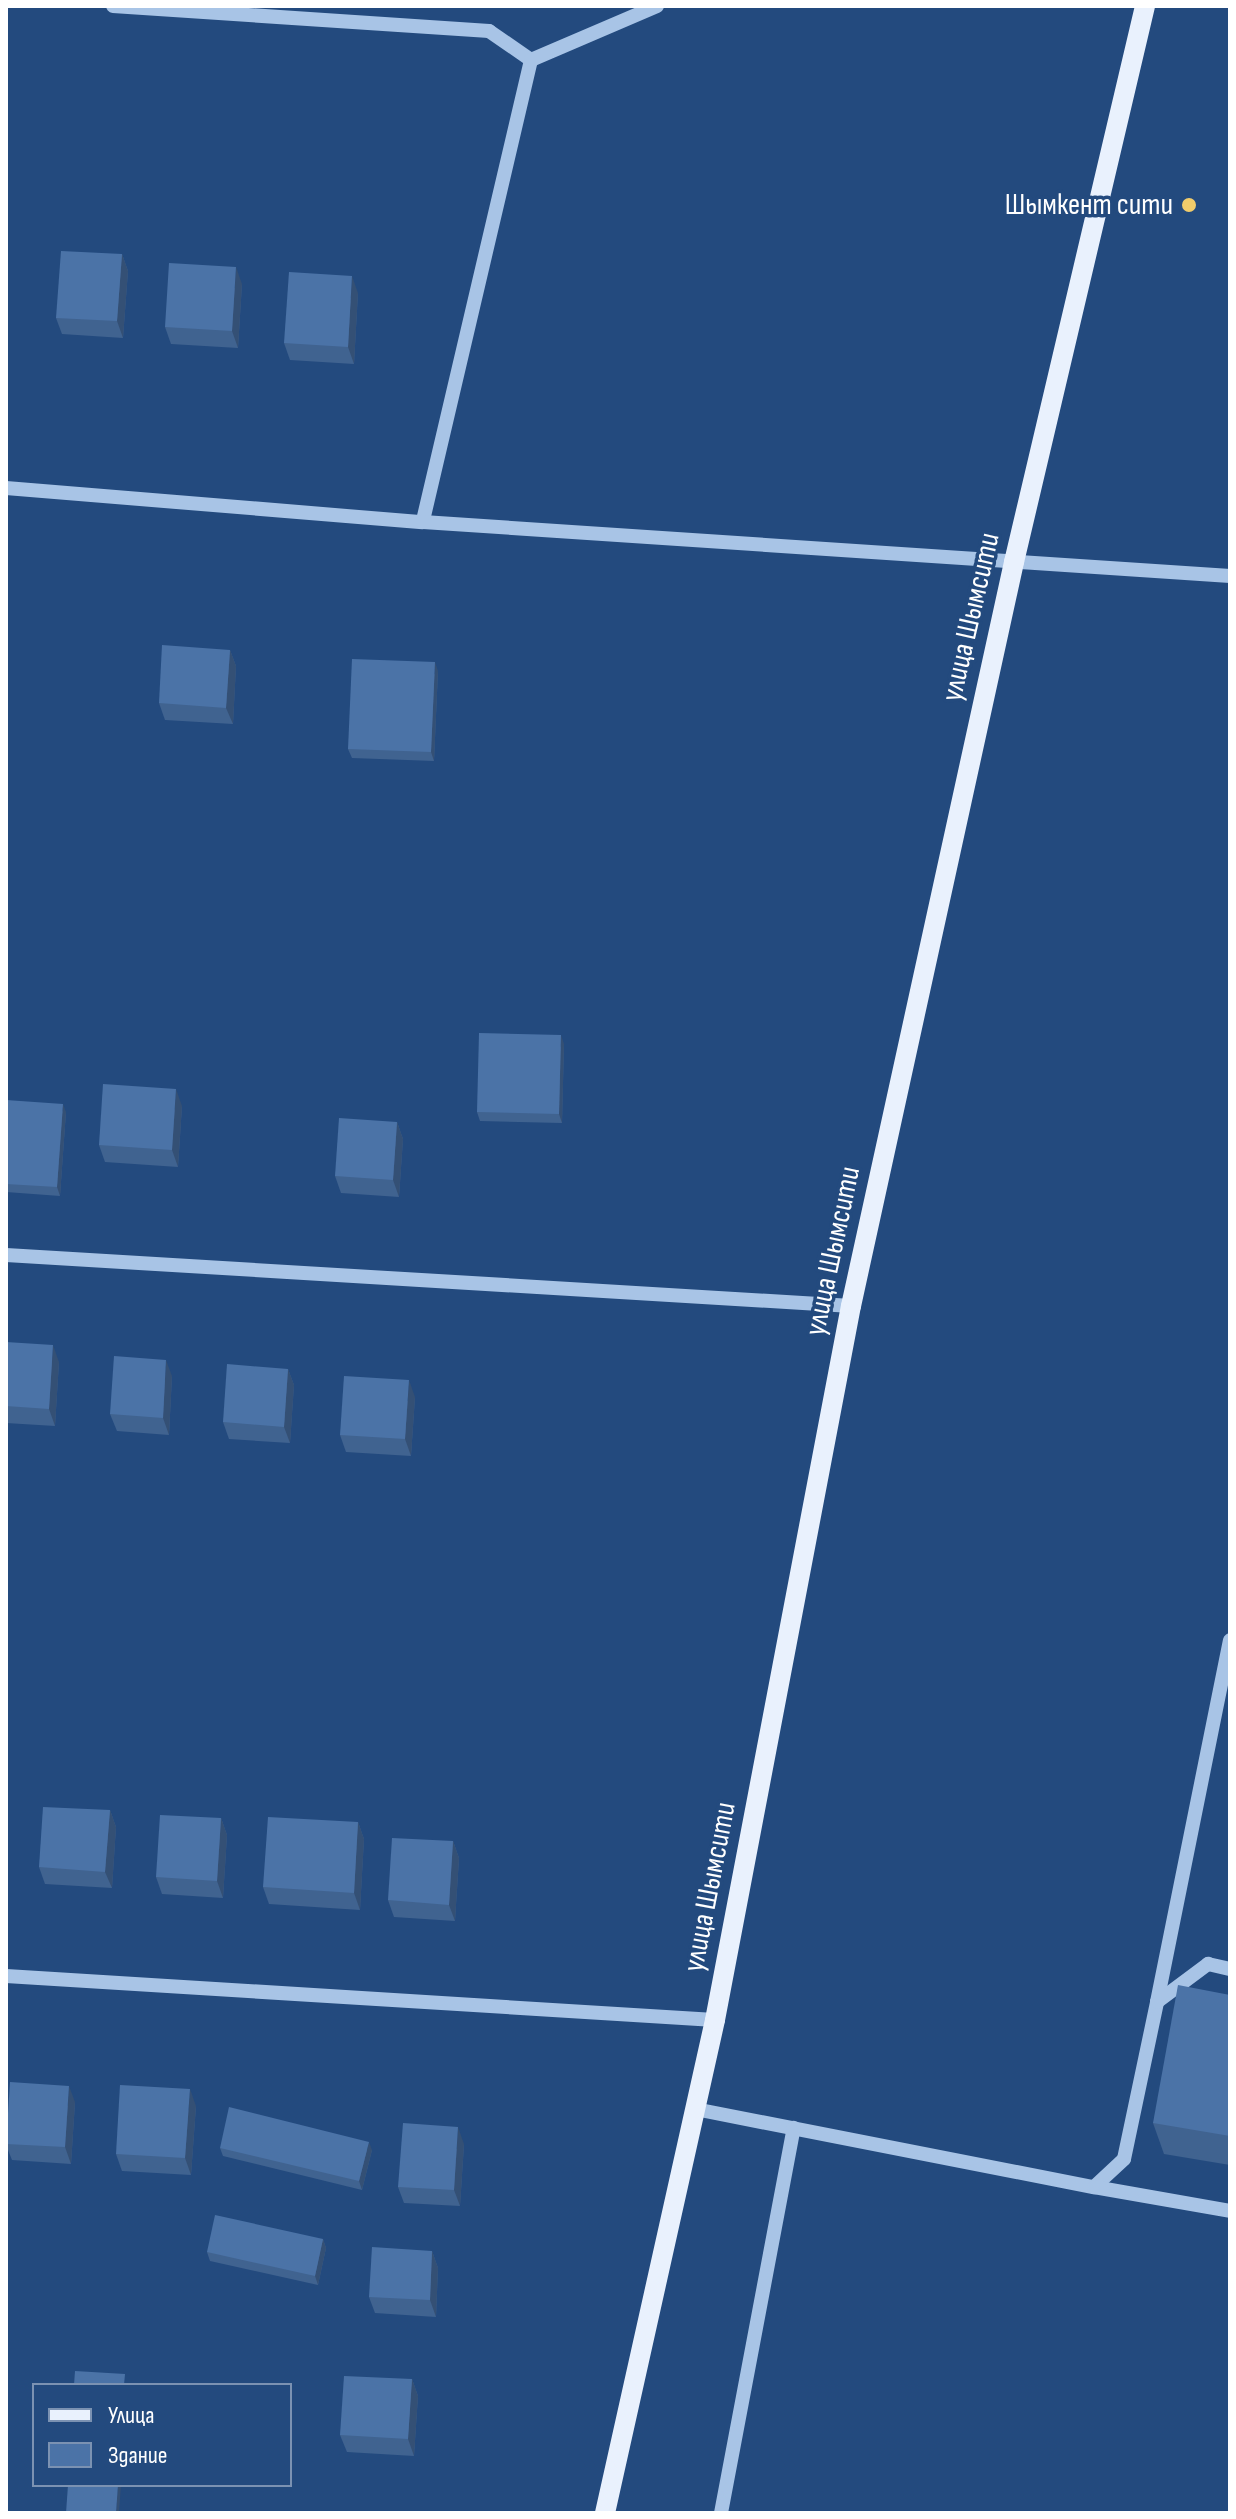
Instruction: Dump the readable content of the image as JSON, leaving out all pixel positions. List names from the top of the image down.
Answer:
{
  "streets": {
    "main road": ["улица Шымсити"]
  },
  "places": ["Шымкент сити"],
  "legend": ["Улица", "Здание"]
}
